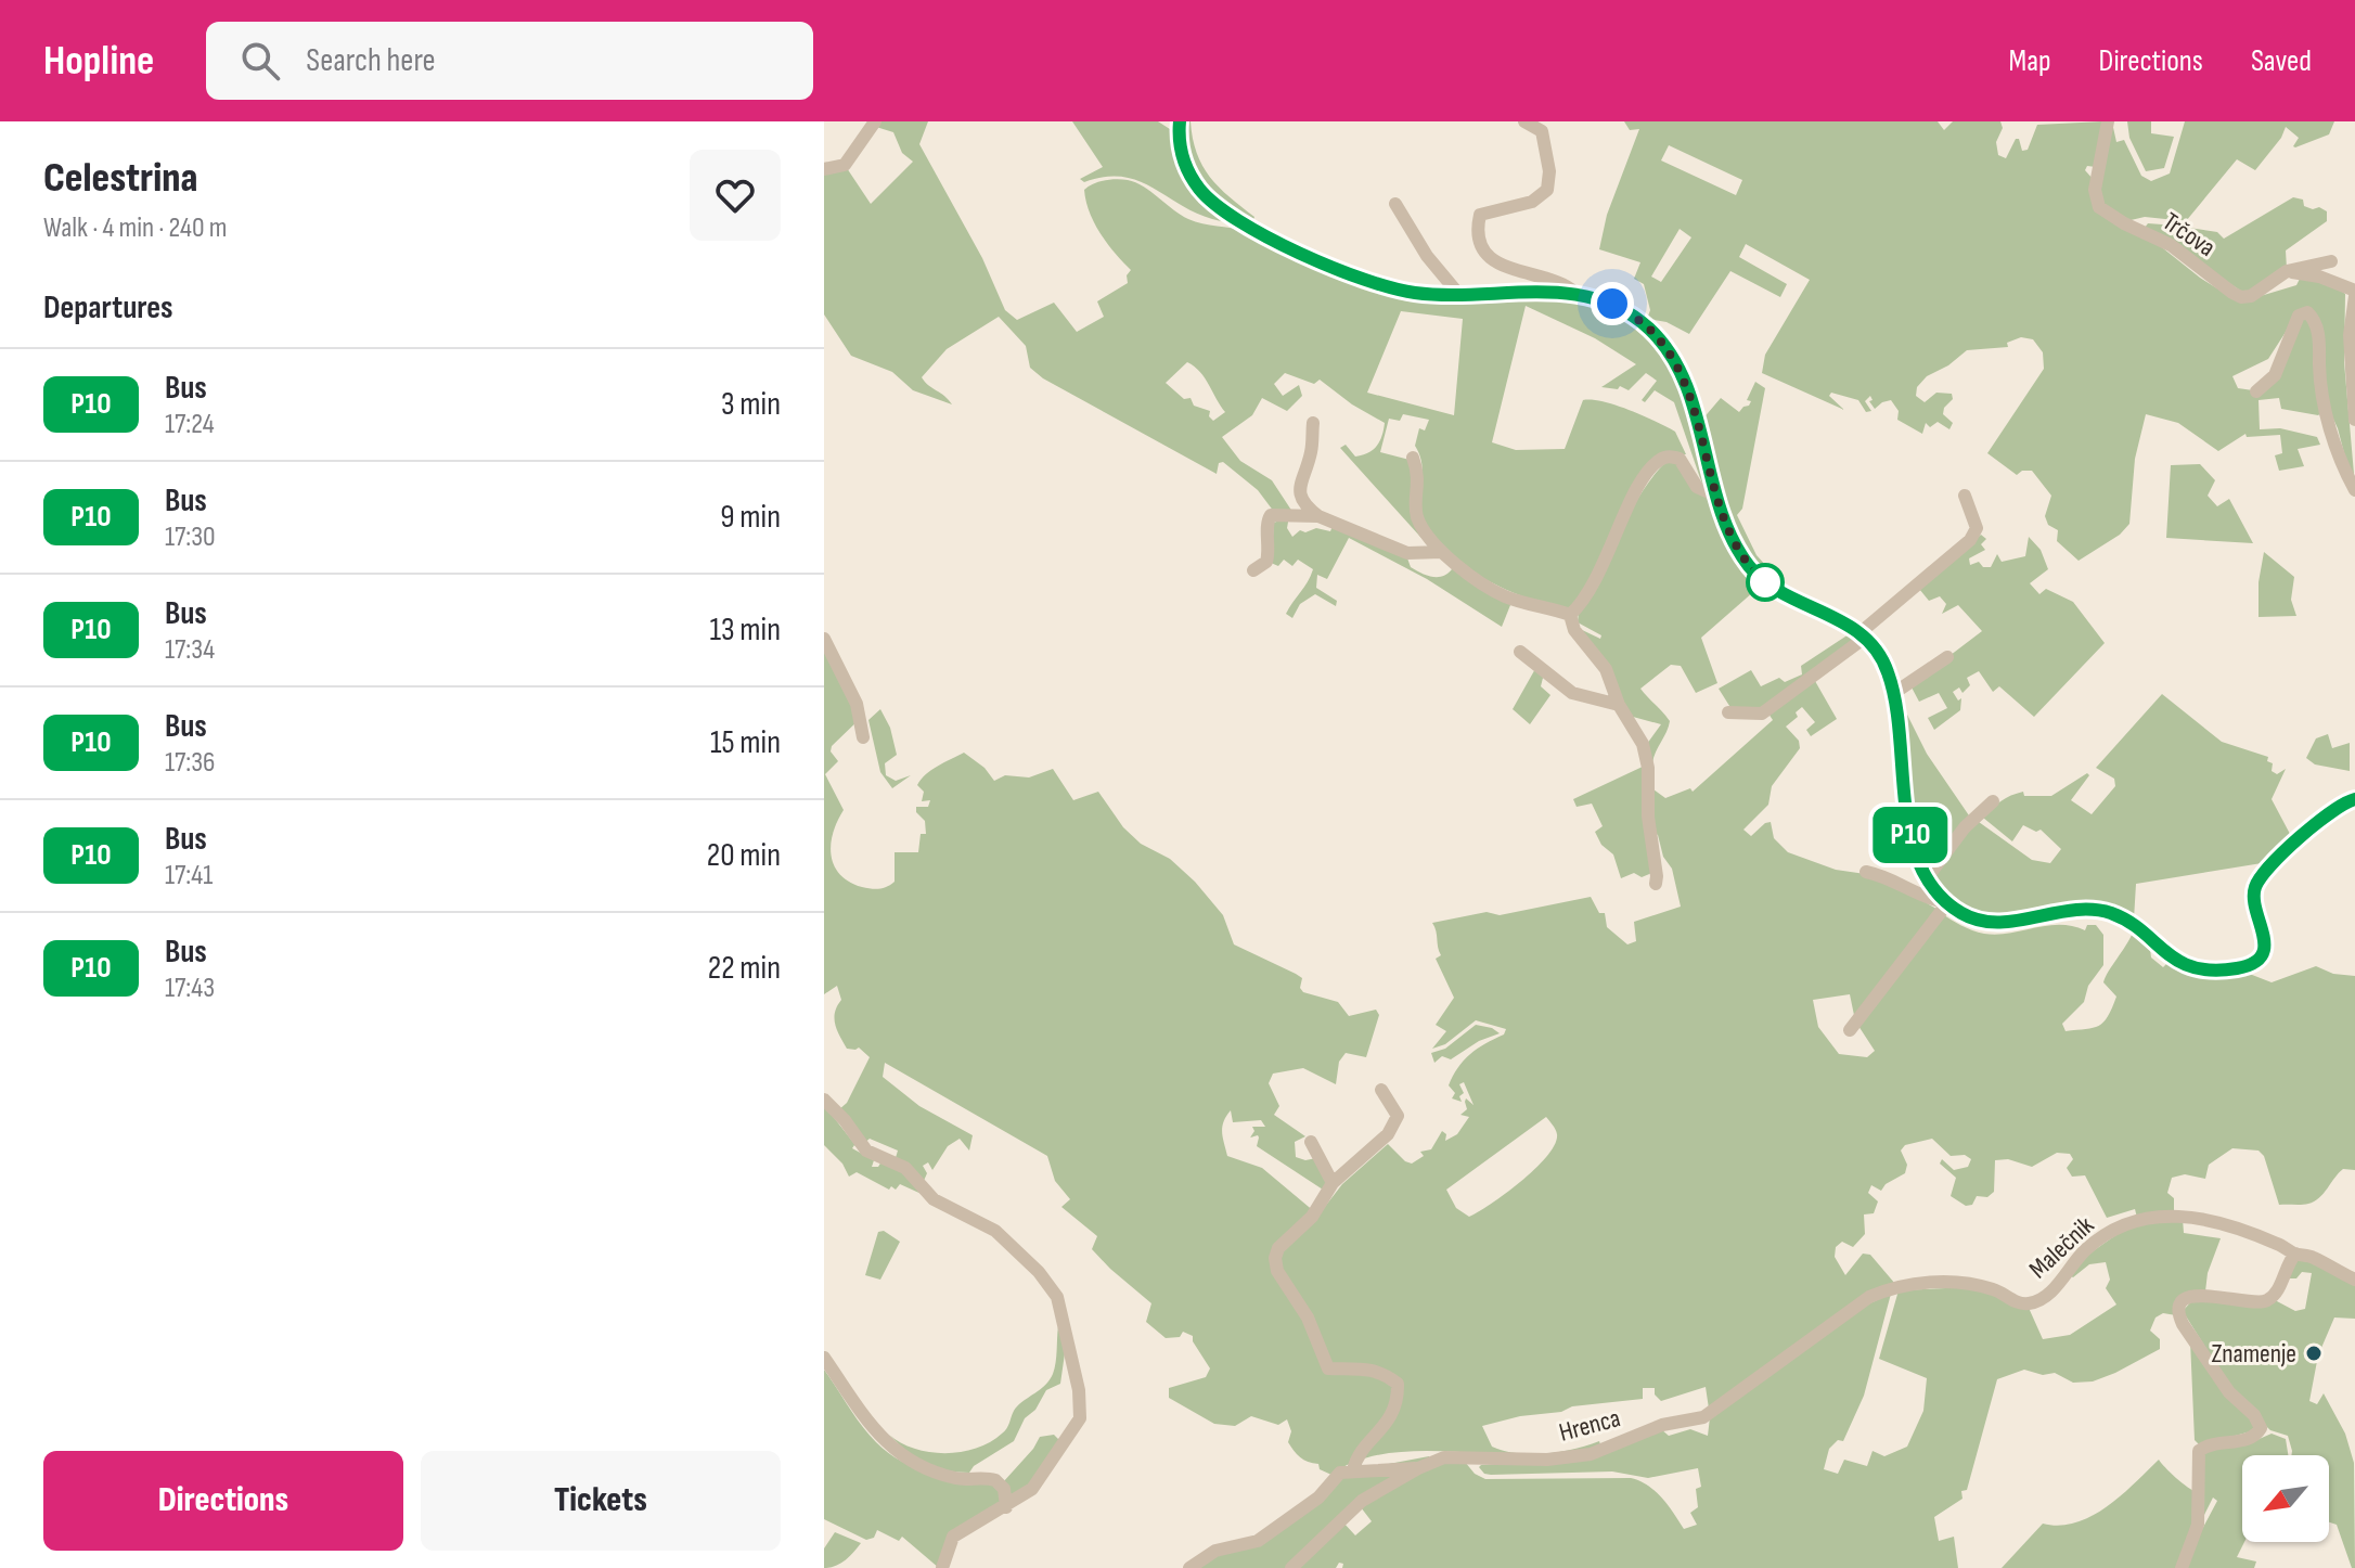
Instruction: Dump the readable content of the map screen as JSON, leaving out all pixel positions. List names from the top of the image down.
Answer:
{
  "streets": {
    "street": ["Trčova", "Malečnik", "Hrenca"]
  },
  "crossings": [
    ["Malečnik", "Hrenca"]
  ],
  "places": ["Znamenje"],
  "lines": ["bus line P10"],
  "north": "bottom left",
  "page": {
    "header": "Hopline",
    "search": "Search here",
    "nav": ["Map", "Directions", "Saved"],
    "heading": [
      ["Celestrina", "Walk · 4 min · 240 m"],
      "Departures"
    ],
    "on_map": "P10",
    "list": [
      {
        "mark": "P10",
        "name": "Bus",
        "note": "17:24",
        "value": "3 min"
      },
      {
        "mark": "P10",
        "name": "Bus",
        "note": "17:30",
        "value": "9 min"
      },
      {
        "mark": "P10",
        "name": "Bus",
        "note": "17:34",
        "value": "13 min"
      },
      {
        "mark": "P10",
        "name": "Bus",
        "note": "17:36",
        "value": "15 min"
      },
      {
        "mark": "P10",
        "name": "Bus",
        "note": "17:41",
        "value": "20 min"
      },
      {
        "mark": "P10",
        "name": "Bus",
        "note": "17:43",
        "value": "22 min"
      }
    ],
    "buttons": ["Directions", "Tickets"]
  }
}
